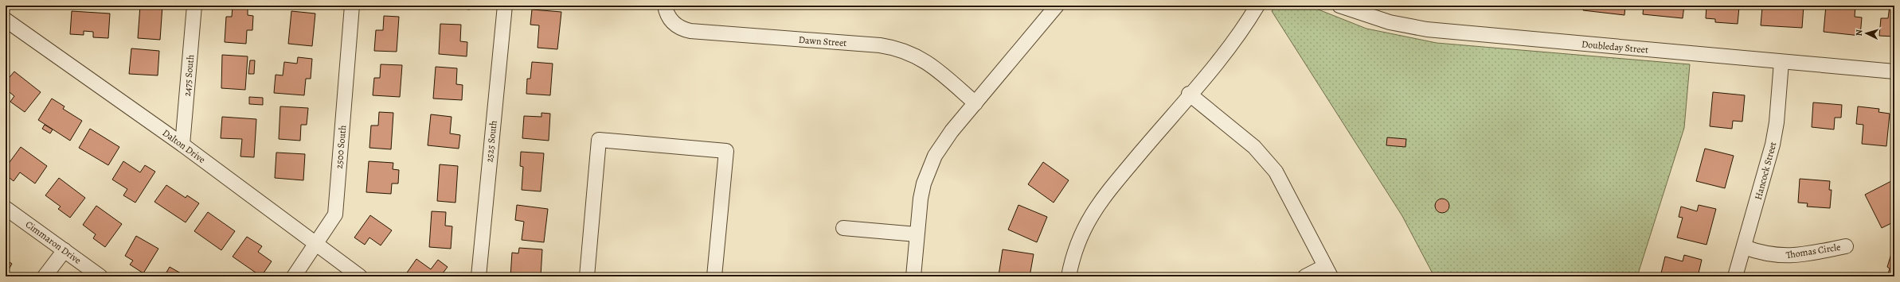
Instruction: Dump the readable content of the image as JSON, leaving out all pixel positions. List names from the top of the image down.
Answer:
{
  "streets": {
    "street": [
      "Dawn Street",
      "Doubleday Street",
      "2475 South",
      "2525 South",
      "Dalton Drive",
      "2500 South",
      "Hancock Street",
      "Cimmaron Drive",
      "Thomas Circle"
    ]
  },
  "crossings": [
    ["Doubleday Street", "Hancock Street"],
    ["2475 South", "Dalton Drive"],
    ["Dalton Drive", "2500 South"],
    ["Hancock Street", "Thomas Circle"]
  ],
  "north": "left"
}
